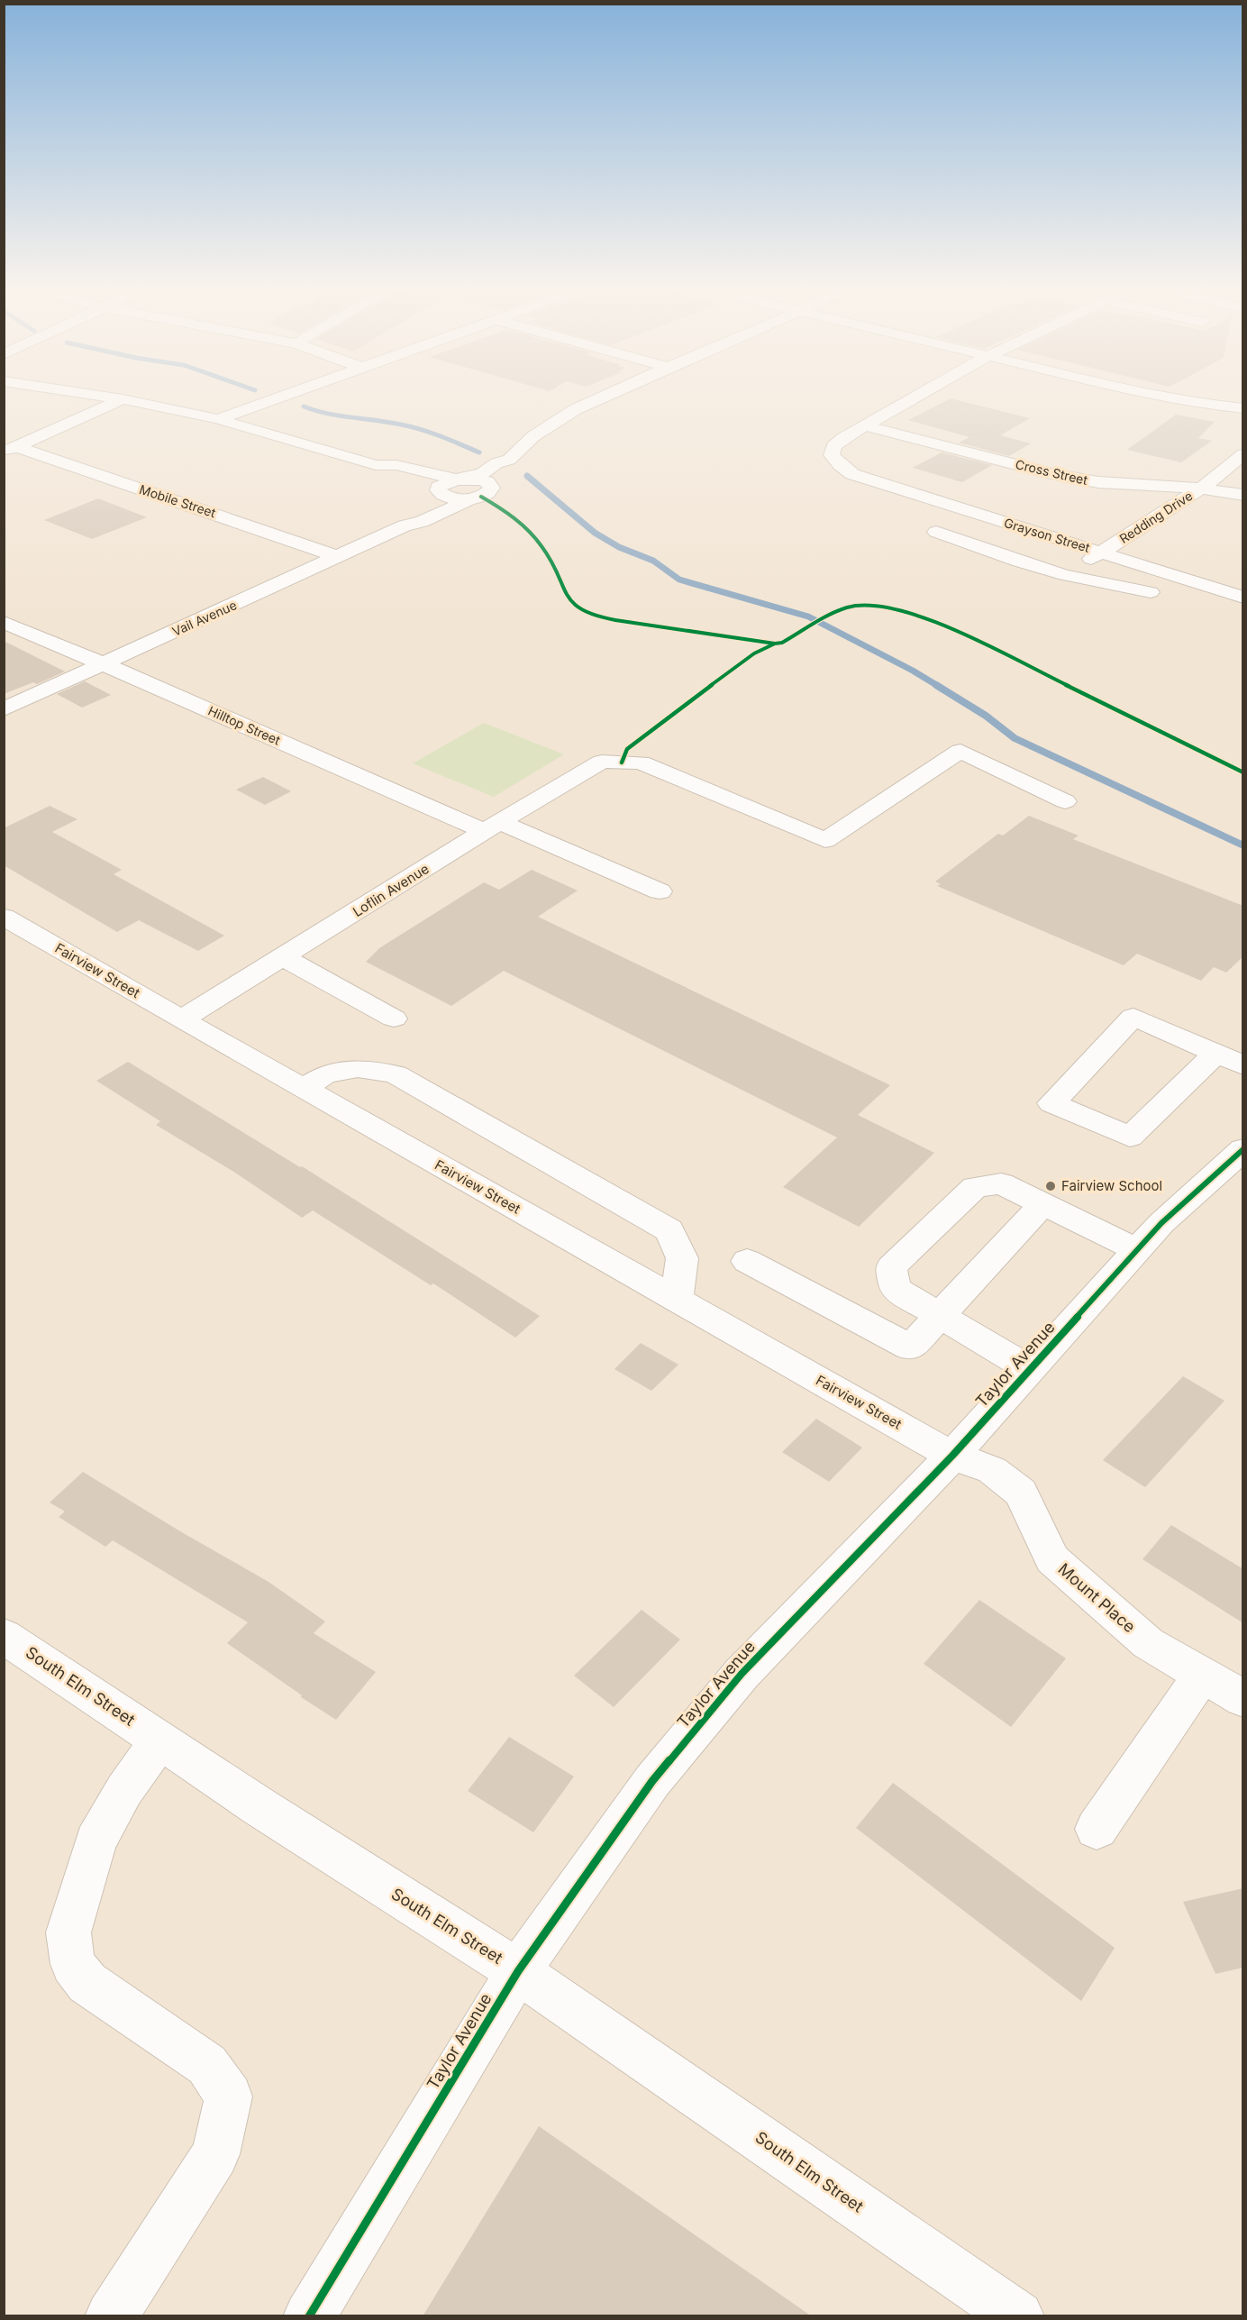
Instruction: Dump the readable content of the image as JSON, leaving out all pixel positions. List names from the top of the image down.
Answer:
{
  "streets": {
    "street": [
      "Cross Street",
      "Mobile Street",
      "Redding Drive",
      "Grayson Street",
      "Vail Avenue",
      "Hilltop Street",
      "Loflin Avenue",
      "Fairview Street",
      "Taylor Avenue",
      "Mount Place",
      "South Elm Street"
    ]
  },
  "crossings": [
    ["Cross Street", "Redding Drive"],
    ["Cross Street", "Grayson Street"],
    ["Mobile Street", "Vail Avenue"],
    ["Redding Drive", "Grayson Street"],
    ["Vail Avenue", "Hilltop Street"],
    ["Hilltop Street", "Loflin Avenue"],
    ["Loflin Avenue", "Fairview Street"],
    ["Fairview Street", "Taylor Avenue"],
    ["Fairview Street", "Mount Place"],
    ["Taylor Avenue", "Mount Place"],
    ["Taylor Avenue", "South Elm Street"]
  ],
  "places": ["Fairview School"]
}
